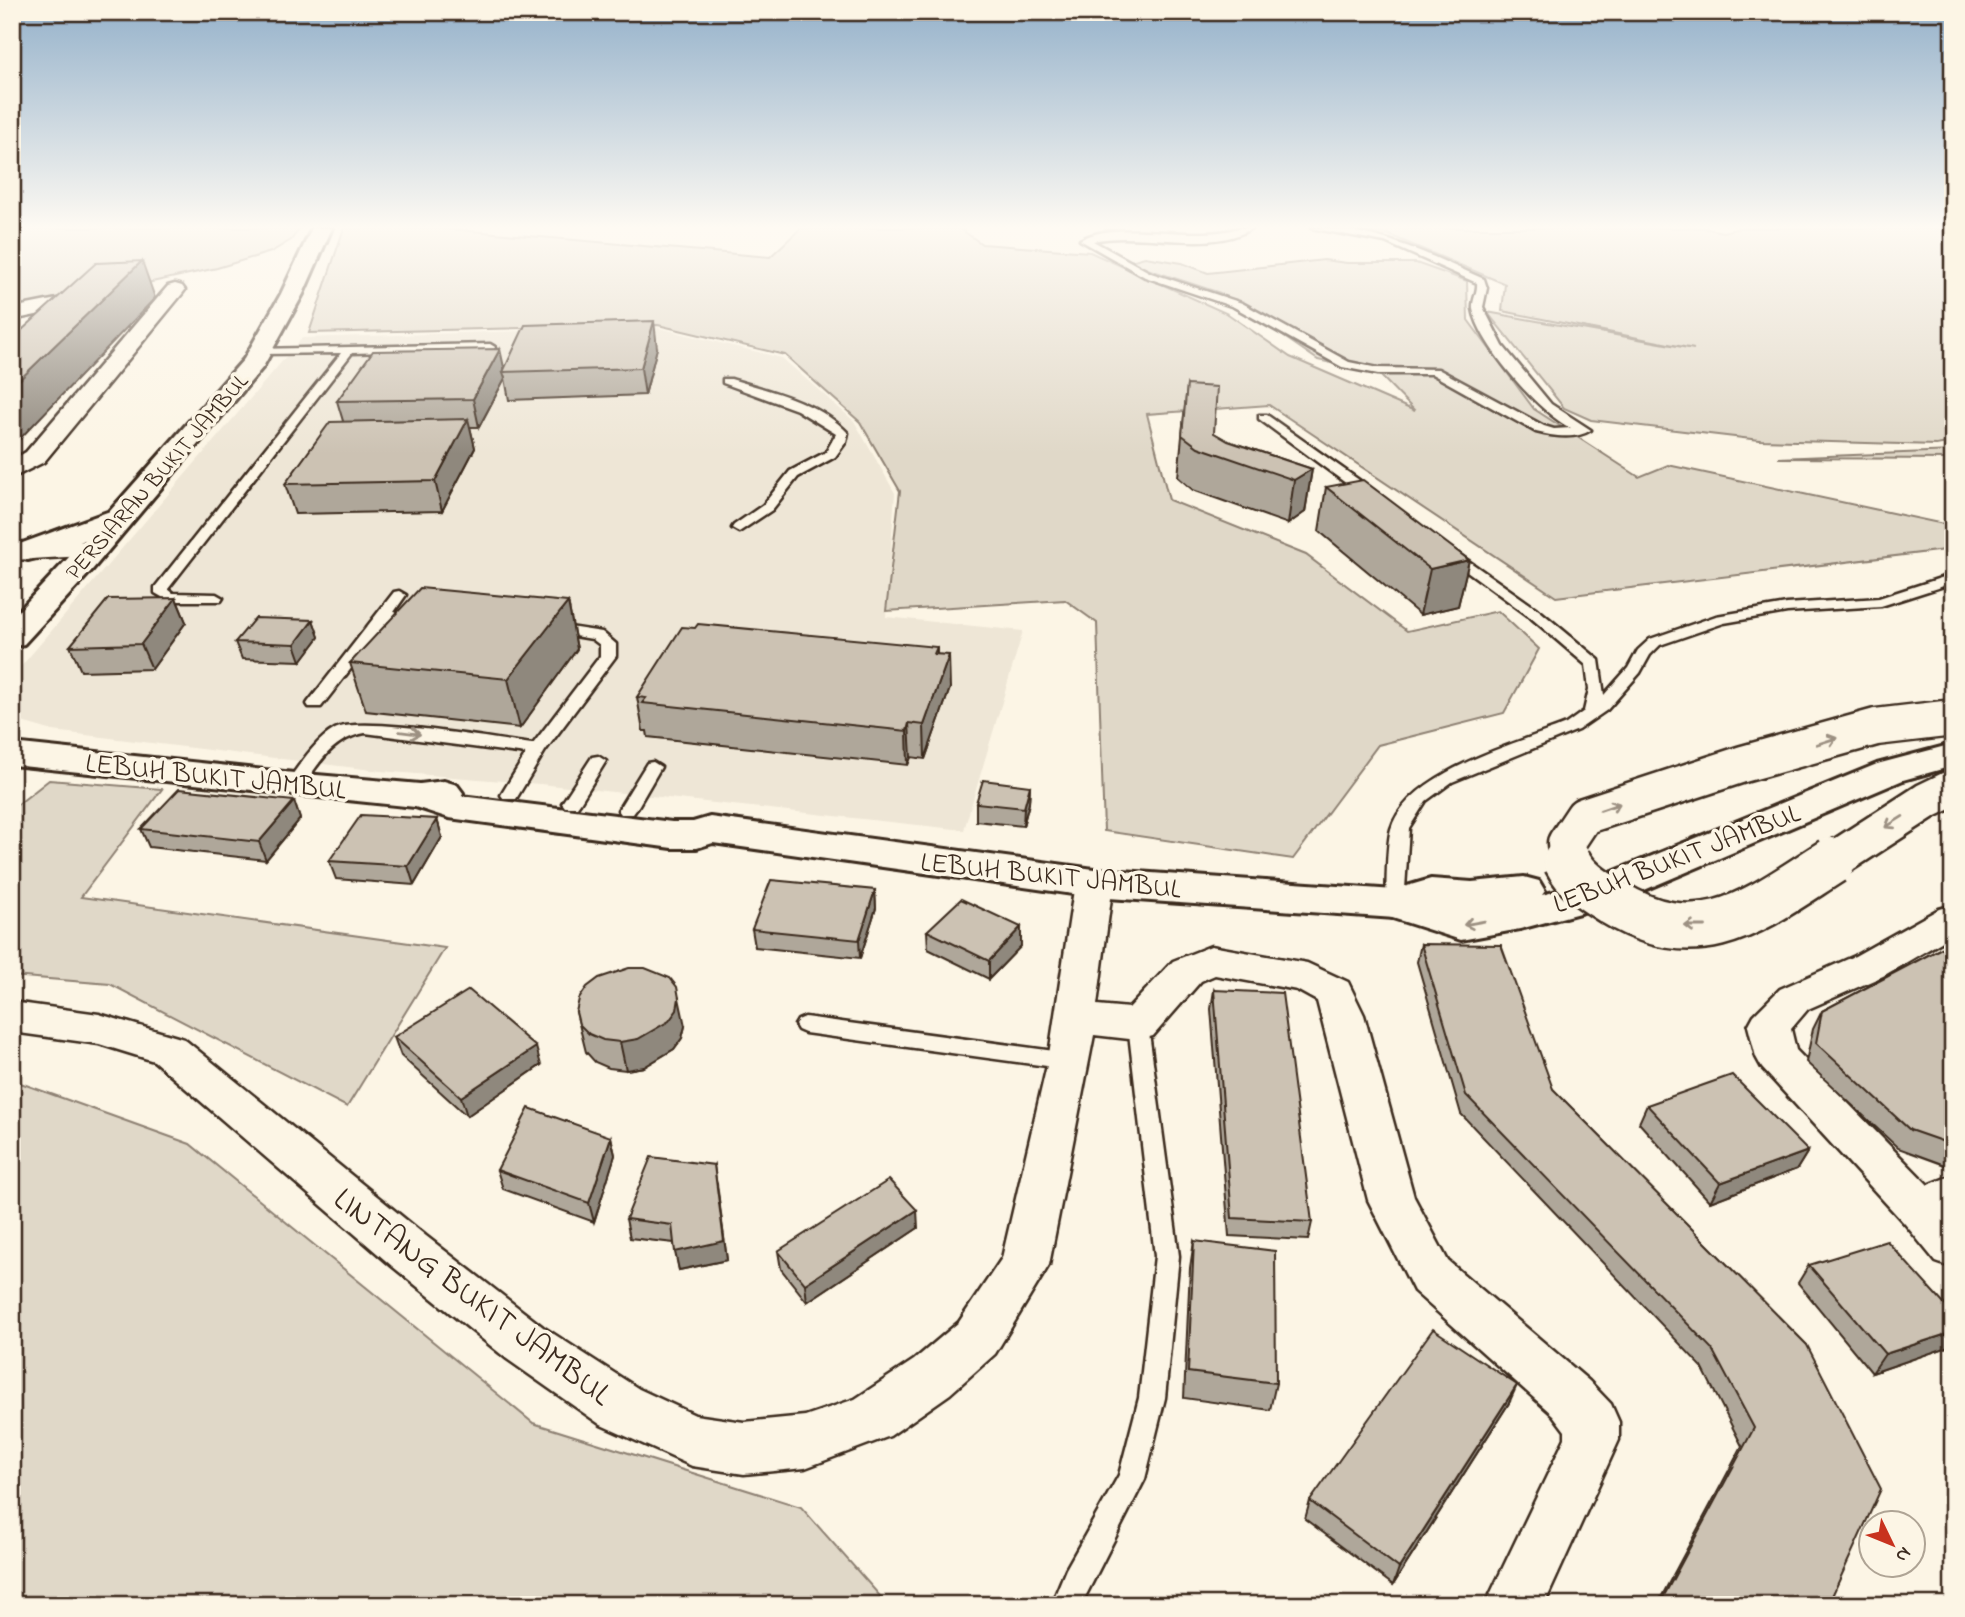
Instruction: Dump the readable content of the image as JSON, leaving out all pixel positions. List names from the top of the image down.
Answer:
{
  "streets": {
    "main road": ["PERSIARAN BUKIT JAMBUL", "LEBUH BUKIT JAMBUL"],
    "street": ["LINTANG BUKIT JAMBUL"]
  },
  "crossings": [
    ["LEBUH BUKIT JAMBUL", "LINTANG BUKIT JAMBUL"]
  ],
  "north": "bottom right"
}
